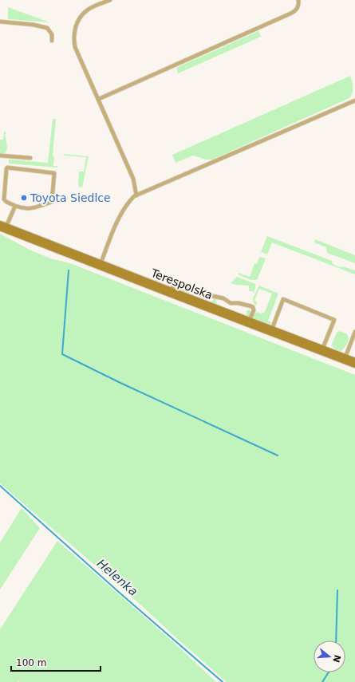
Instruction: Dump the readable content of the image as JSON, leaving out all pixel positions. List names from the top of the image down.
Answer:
{
  "streets": {
    "street": ["Terespolska"]
  },
  "water": ["Helenka"],
  "places": ["Toyota Siedlce"],
  "scale_bar": "100 m",
  "north": "right"
}
